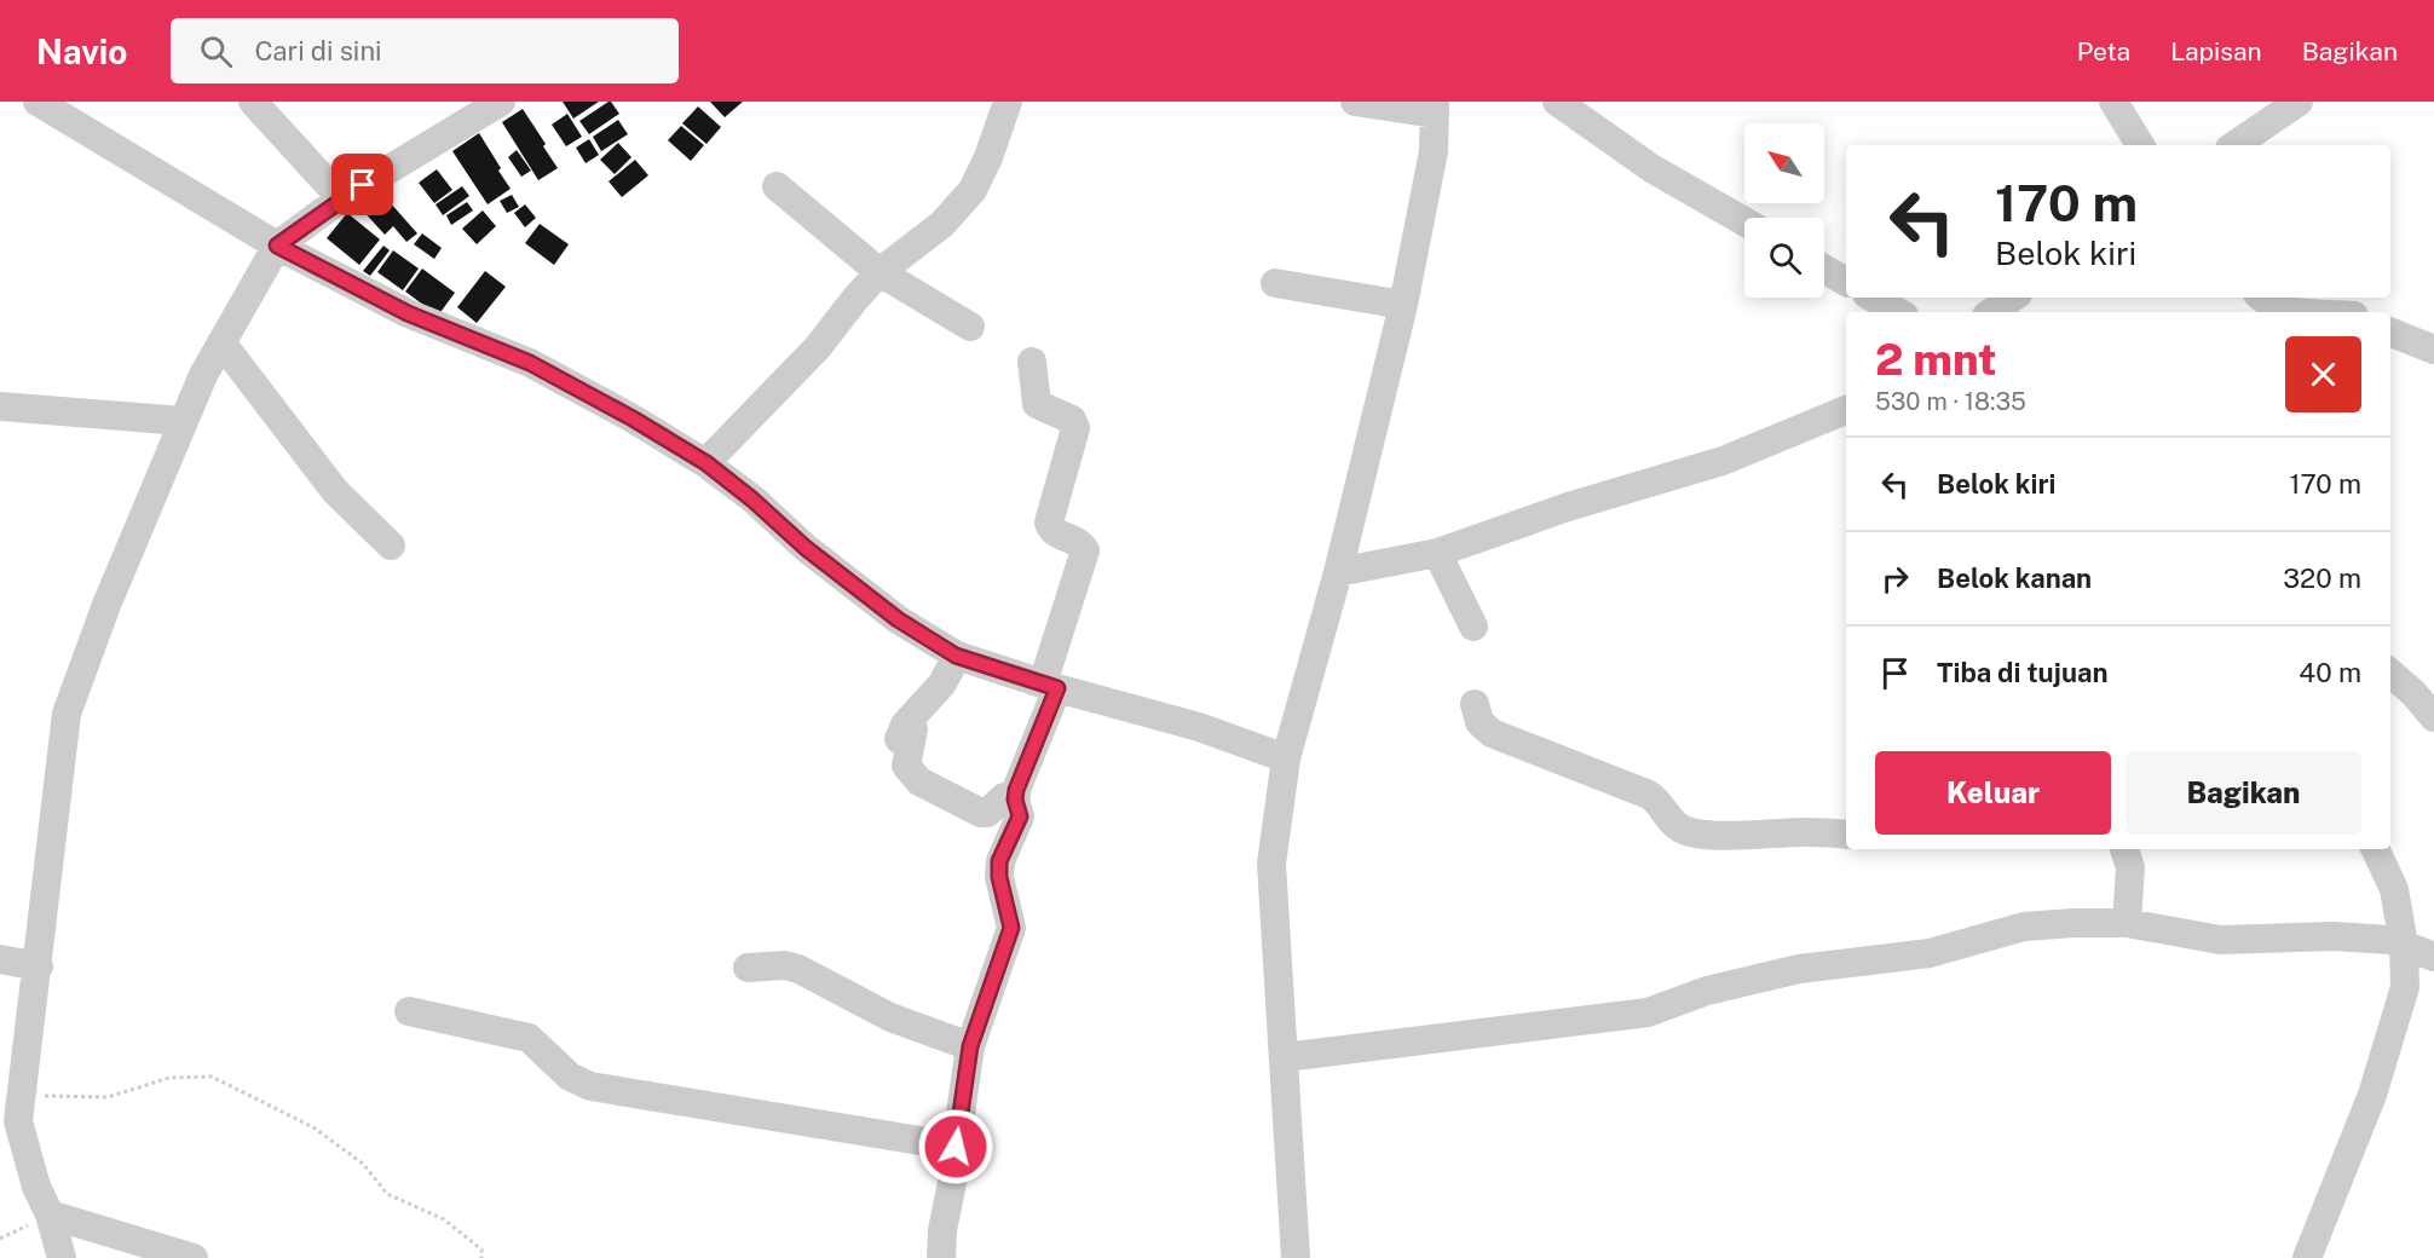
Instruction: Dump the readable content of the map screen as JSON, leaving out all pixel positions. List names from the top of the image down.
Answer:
{
  "north": "top left",
  "page": {
    "header": "Navio",
    "search": "Cari di sini",
    "nav": ["Peta", "Lapisan", "Bagikan"],
    "turn": ["170 m", "Belok kiri"],
    "heading": ["2 mnt", "530 m · 18:35"],
    "list": [
      {
        "name": "Belok kiri",
        "value": "170 m"
      },
      {
        "name": "Belok kanan",
        "value": "320 m"
      },
      {
        "name": "Tiba di tujuan",
        "value": "40 m"
      }
    ],
    "buttons": ["Keluar", "Bagikan"]
  }
}
